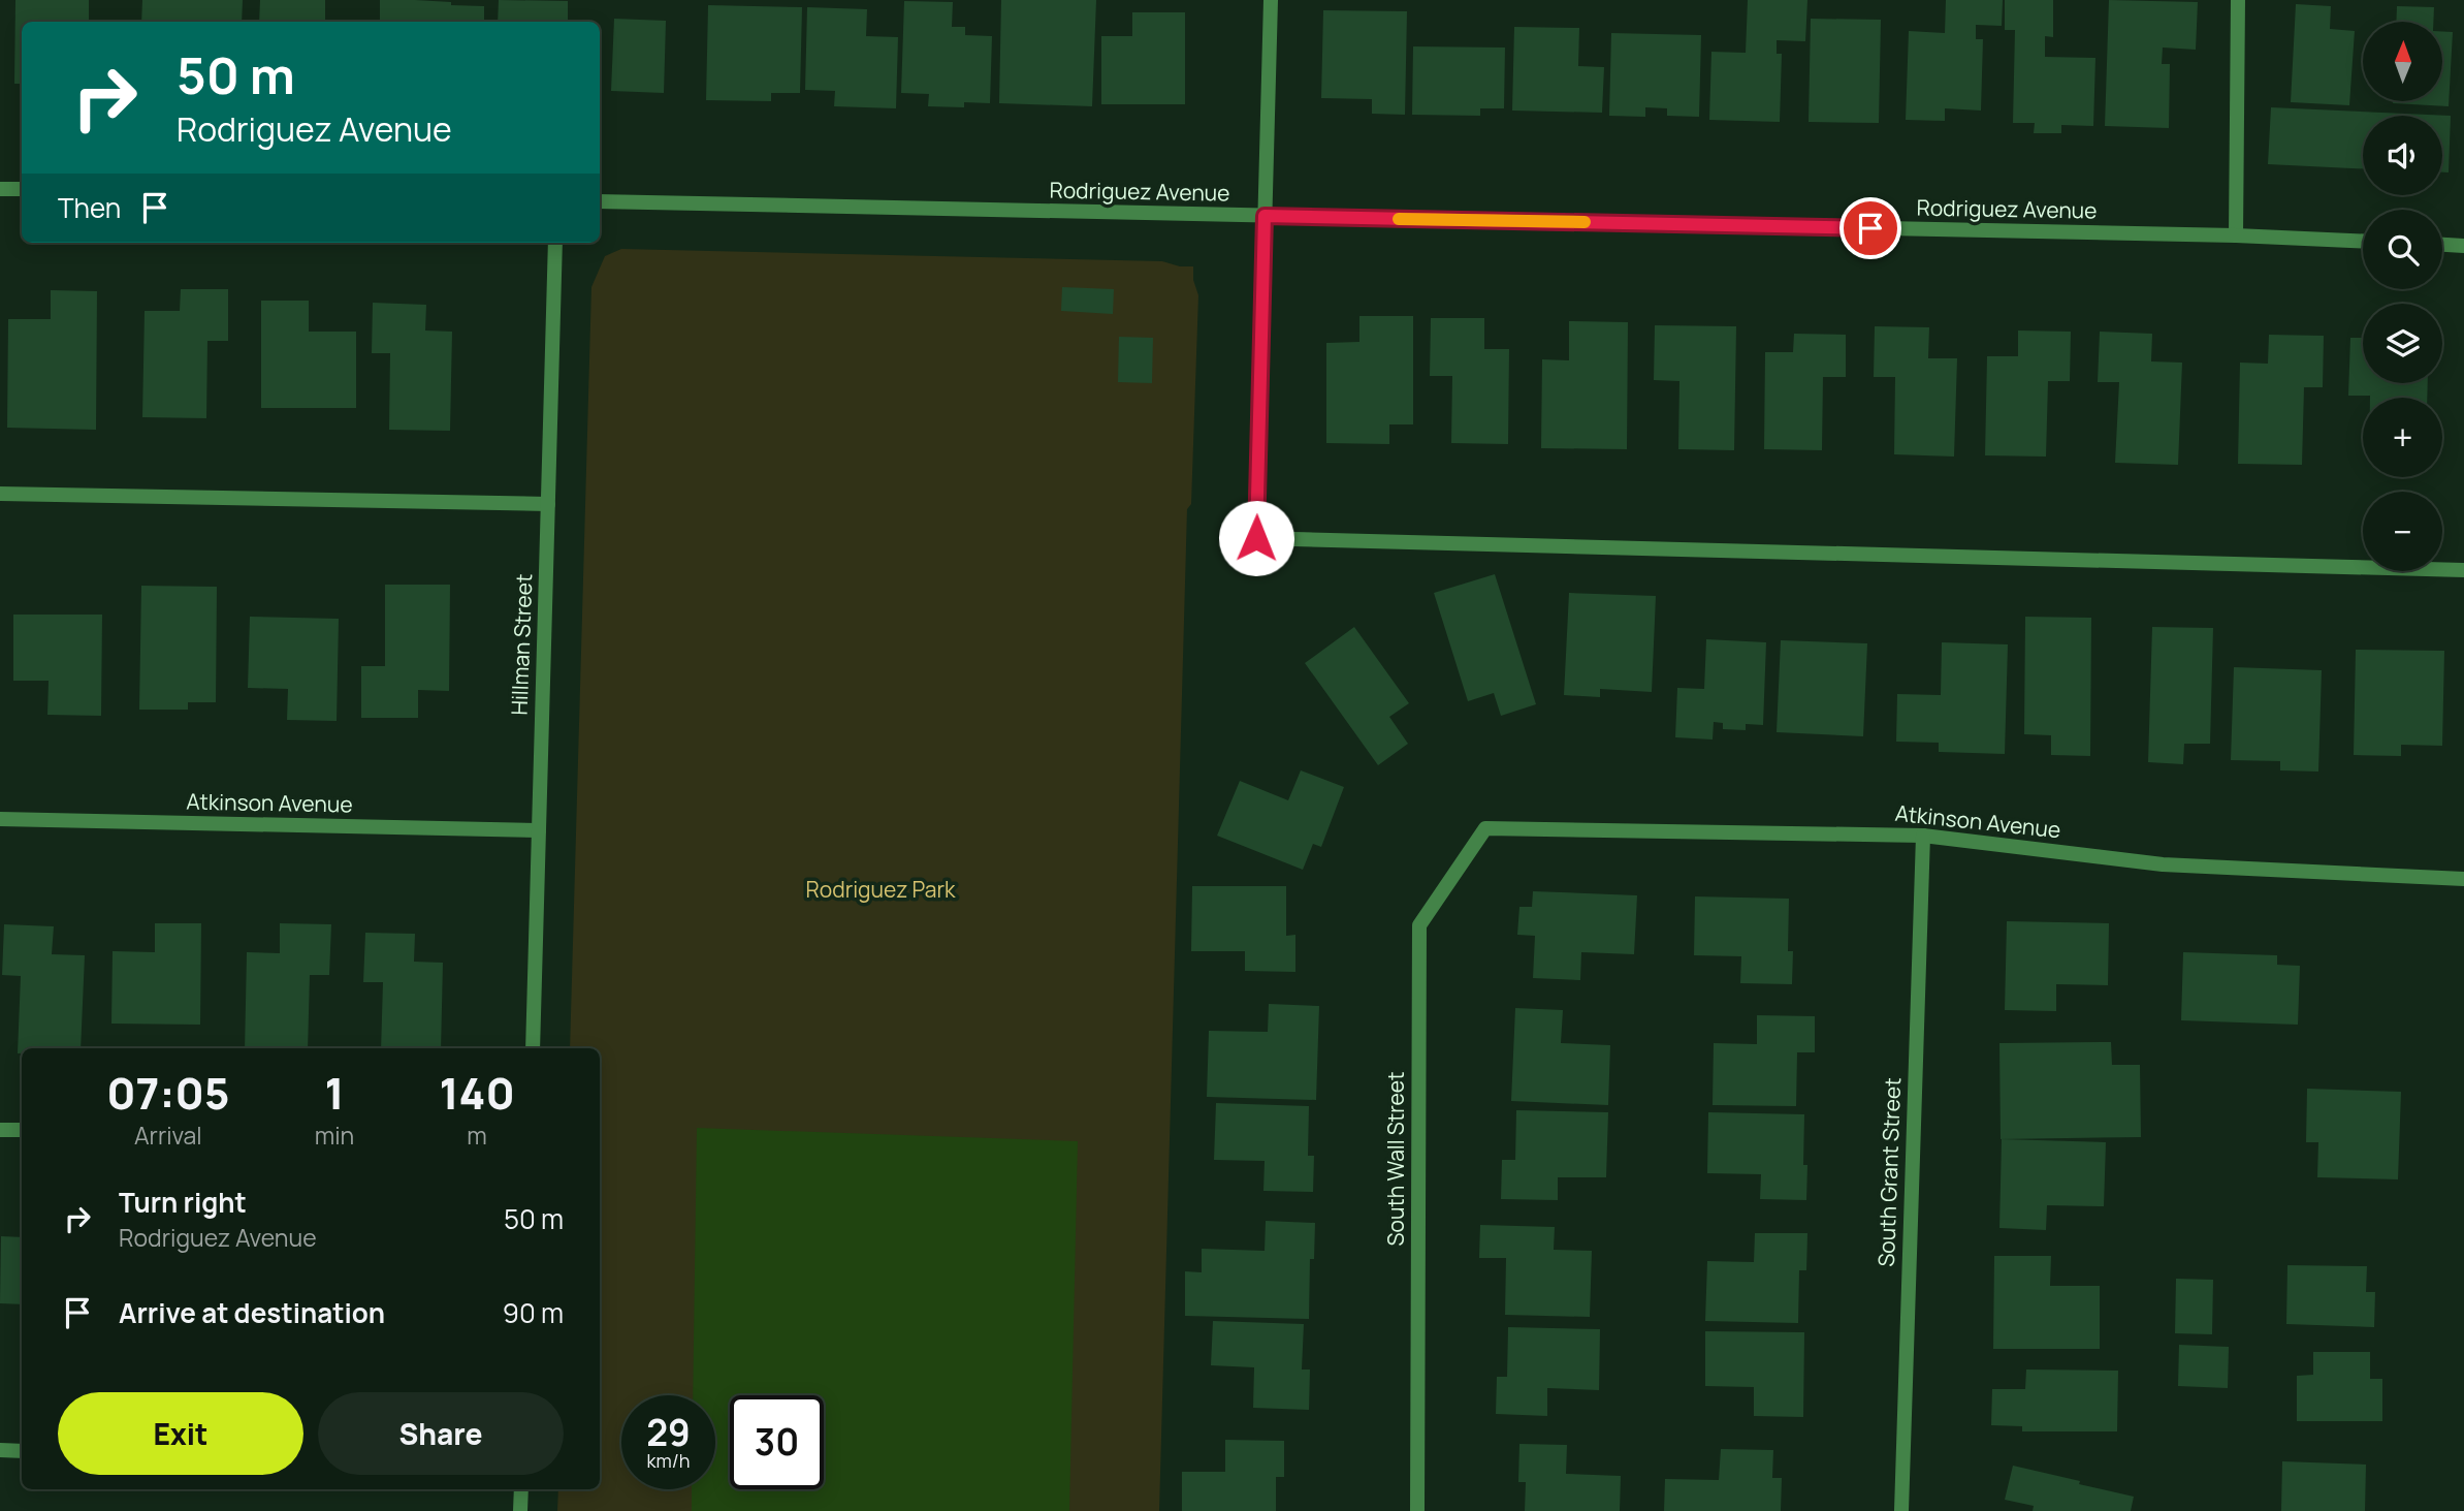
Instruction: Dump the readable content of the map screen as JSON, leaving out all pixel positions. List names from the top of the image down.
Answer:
{
  "streets": {
    "street": [
      "Rodriguez Avenue",
      "Hillman Street",
      "Atkinson Avenue",
      "South Wall Street",
      "South Grant Street"
    ]
  },
  "crossings": [
    ["Hillman Street", "Atkinson Avenue"],
    ["Atkinson Avenue", "South Wall Street"],
    ["Atkinson Avenue", "South Grant Street"]
  ],
  "parks": ["Rodriguez Park"],
  "north": "top",
  "page": {
    "map_buttons": ["+", "−"],
    "turn": ["50 m", "Rodriguez Avenue"],
    "then": "Then",
    "eta": [
      "07:05",
      "Arrival",
      "1",
      "min",
      "140",
      "m"
    ],
    "list": [
      {
        "name": "Turn right",
        "note": "Rodriguez Avenue",
        "value": "50 m"
      },
      {
        "name": "Arrive at destination",
        "value": "90 m"
      }
    ],
    "buttons": ["Exit", "Share"],
    "speed": "29 km/h",
    "limit": "30"
  }
}
